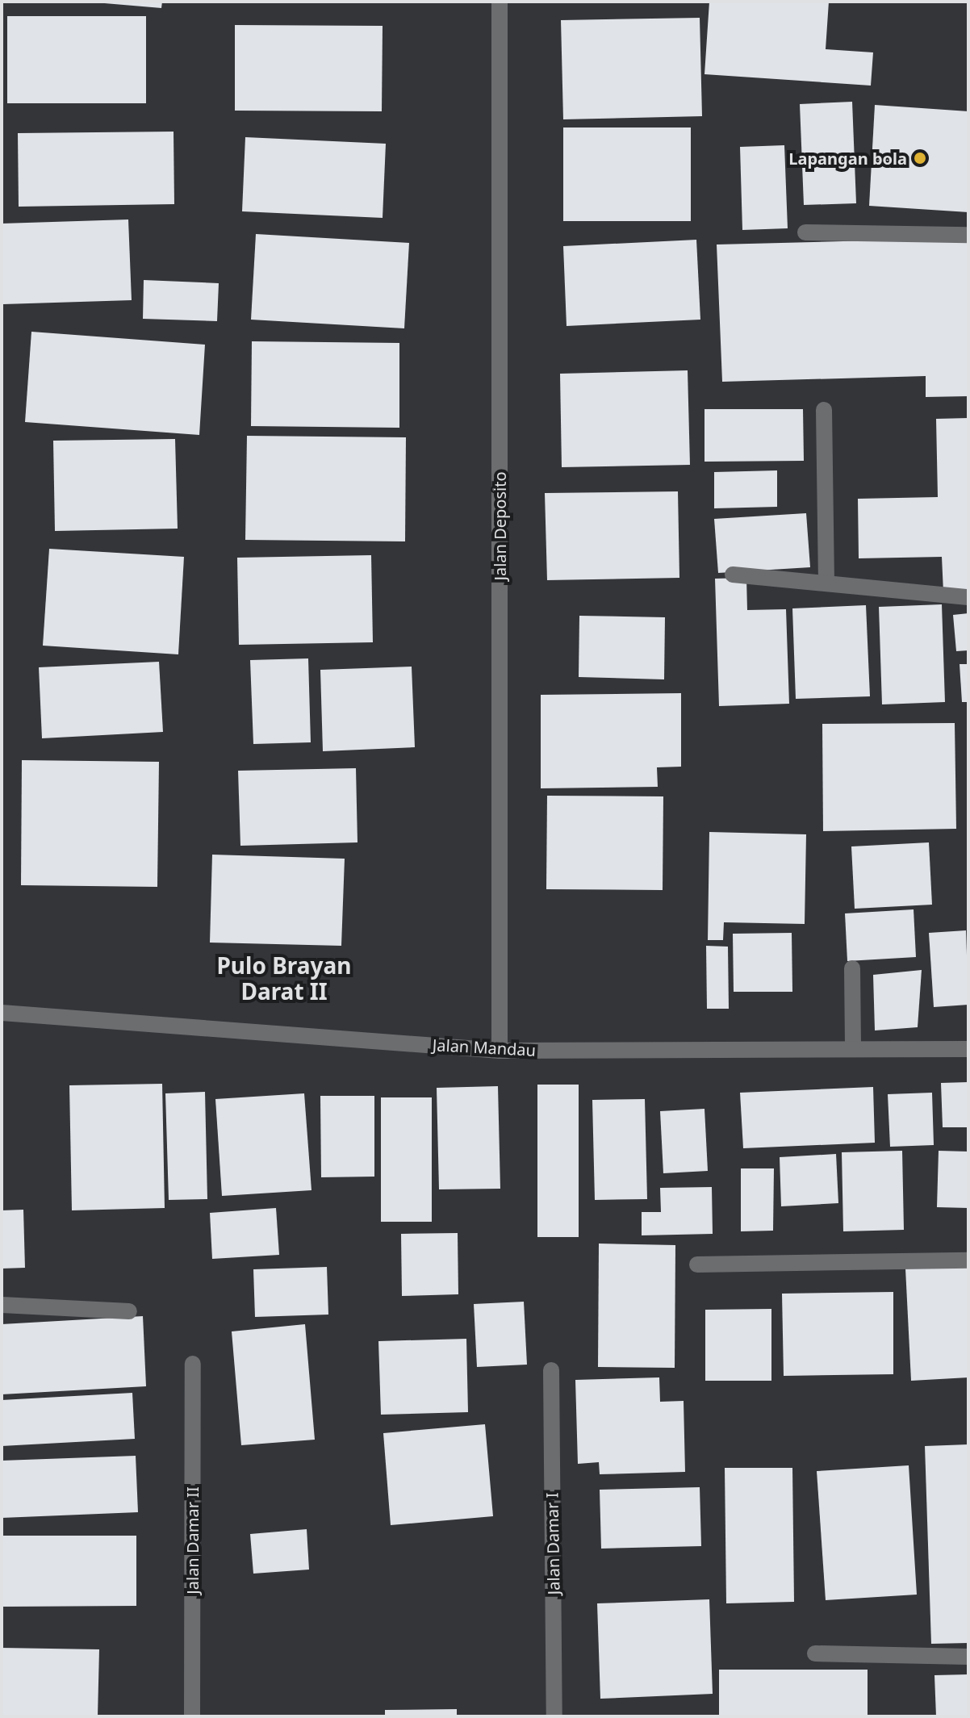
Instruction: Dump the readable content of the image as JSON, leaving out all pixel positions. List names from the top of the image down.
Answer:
{
  "streets": {
    "street": [
      "Jalan Deposito",
      "Jalan Mandau",
      "Jalan Damar II",
      "Jalan Damar I"
    ]
  },
  "crossings": [
    ["Jalan Deposito", "Jalan Mandau"]
  ],
  "districts": ["Pulo Brayan Darat II"],
  "places": ["Lapangan bola"]
}
